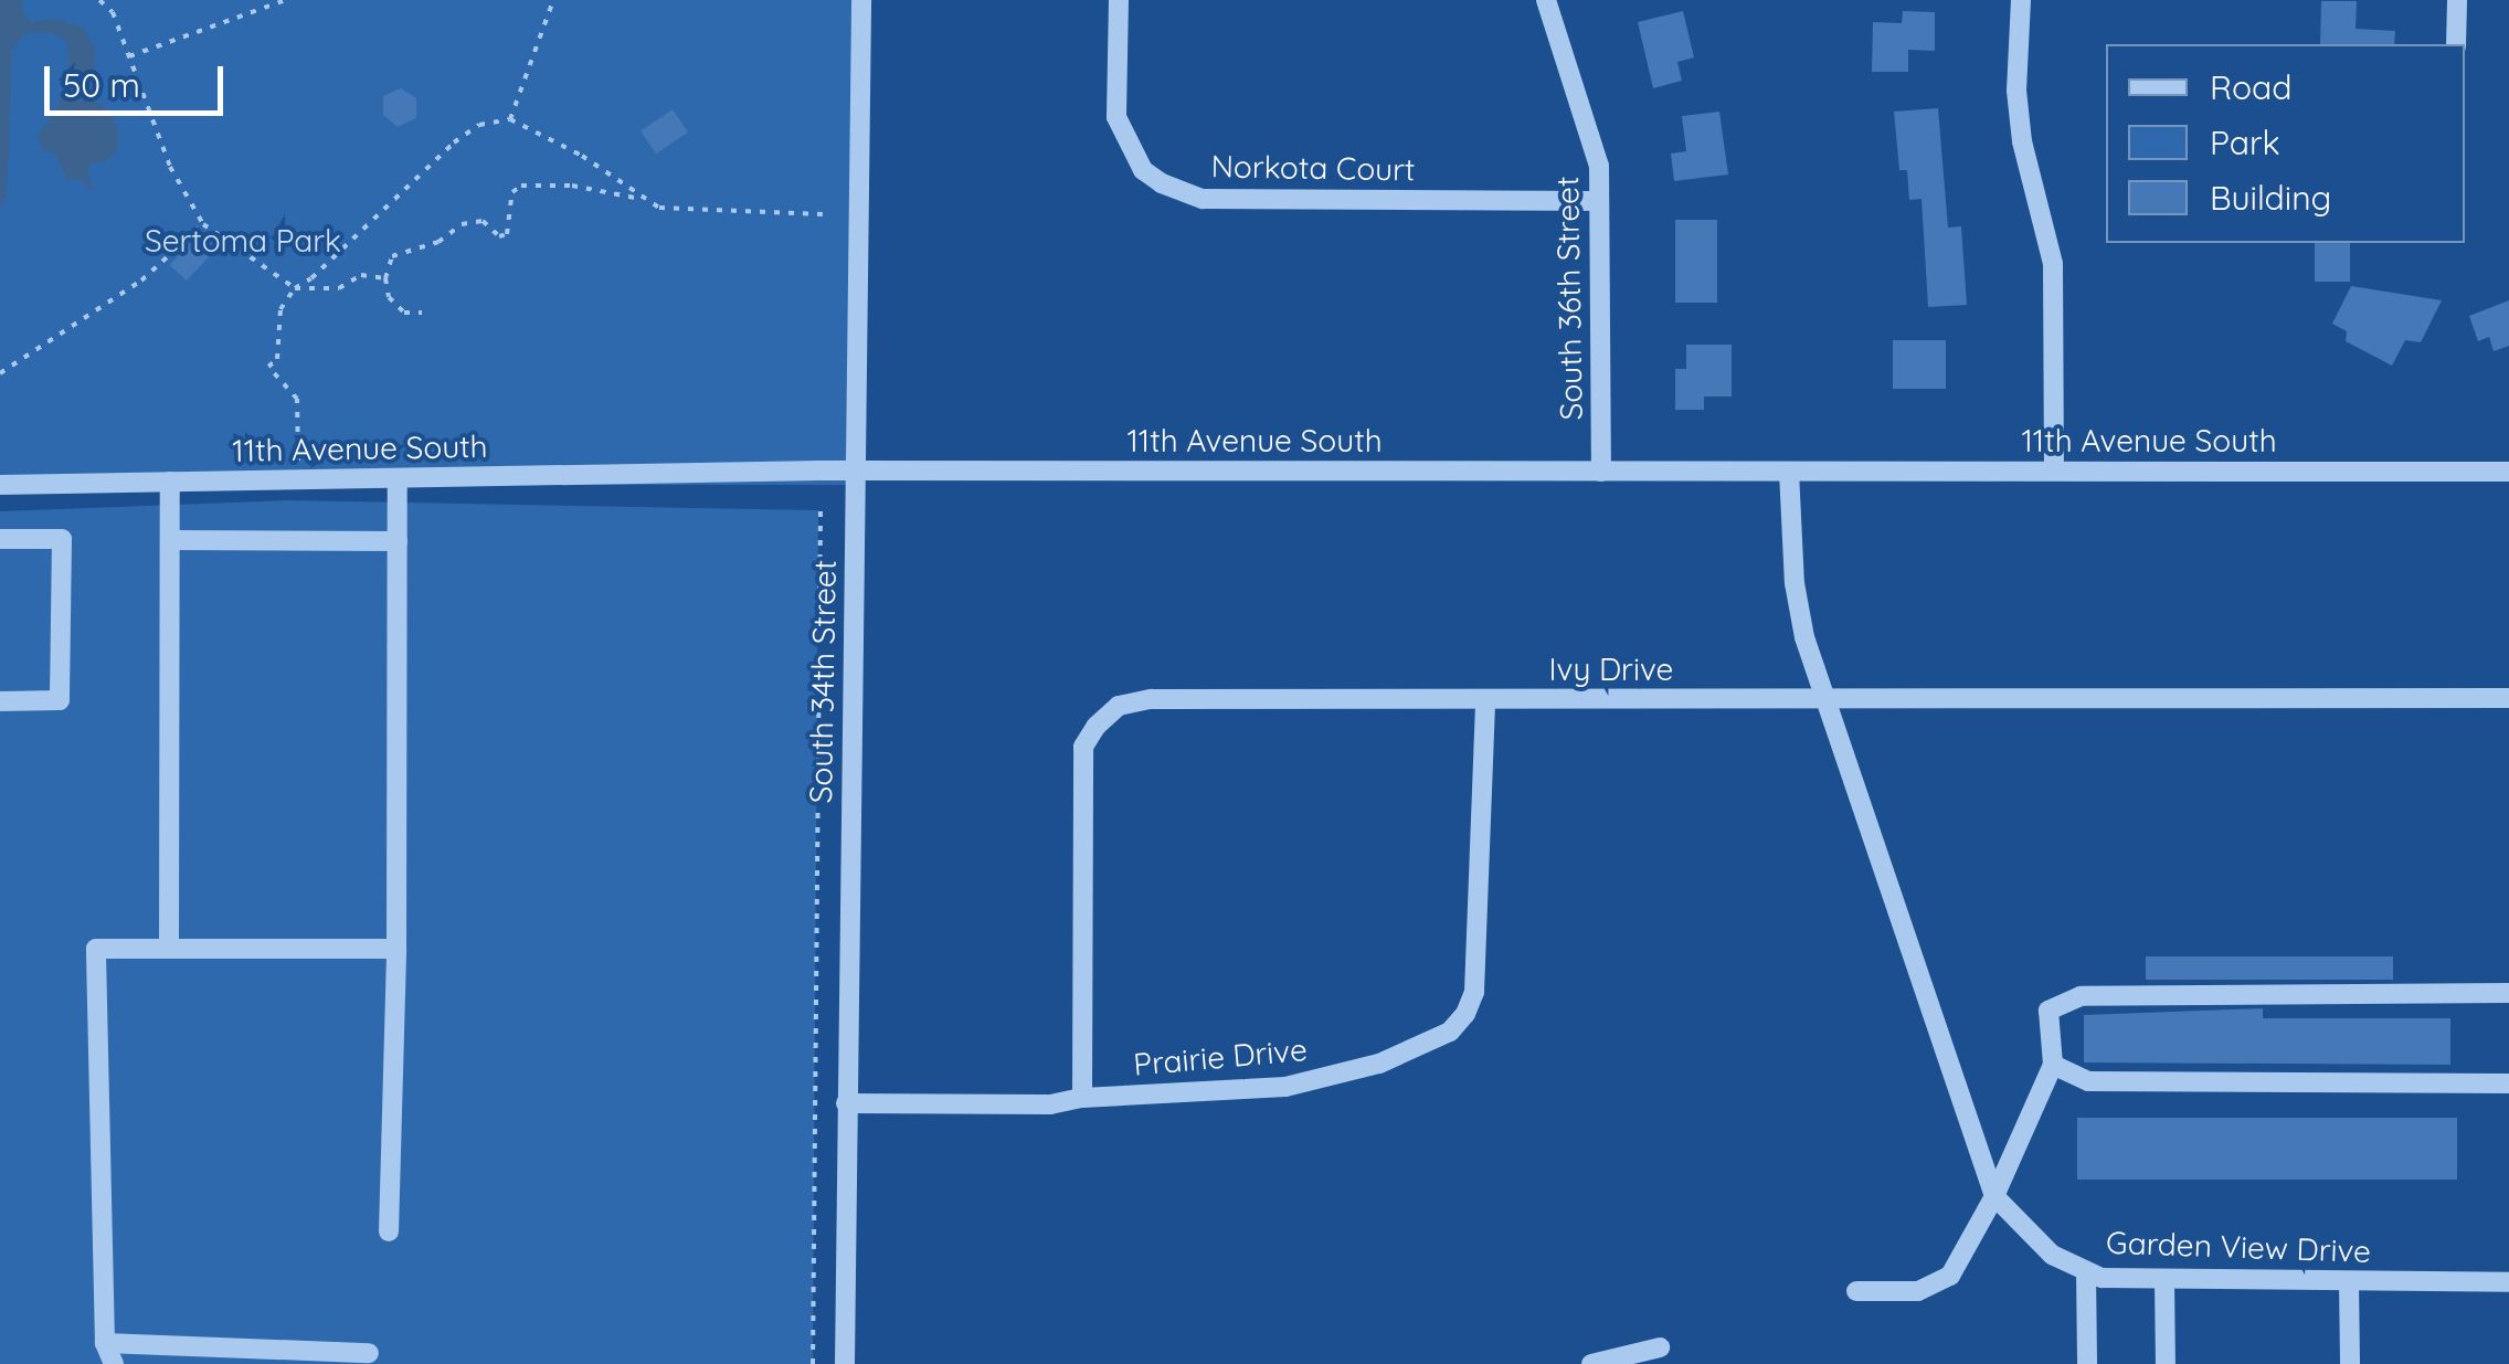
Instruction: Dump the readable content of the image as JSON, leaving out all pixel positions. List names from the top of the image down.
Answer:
{
  "streets": {
    "street": [
      "Norkota Court",
      "South 36th Street",
      "11th Avenue South",
      "Ivy Drive",
      "South 34th Street",
      "Prairie Drive",
      "Garden View Drive"
    ]
  },
  "crossings": [
    ["Norkota Court", "South 36th Street"],
    ["South 36th Street", "11th Avenue South"],
    ["11th Avenue South", "South 34th Street"],
    ["Ivy Drive", "Prairie Drive"],
    ["South 34th Street", "Prairie Drive"]
  ],
  "parks": ["Sertoma Park"],
  "legend": ["Road", "Park", "Building"],
  "scale_bar": "50 m"
}
